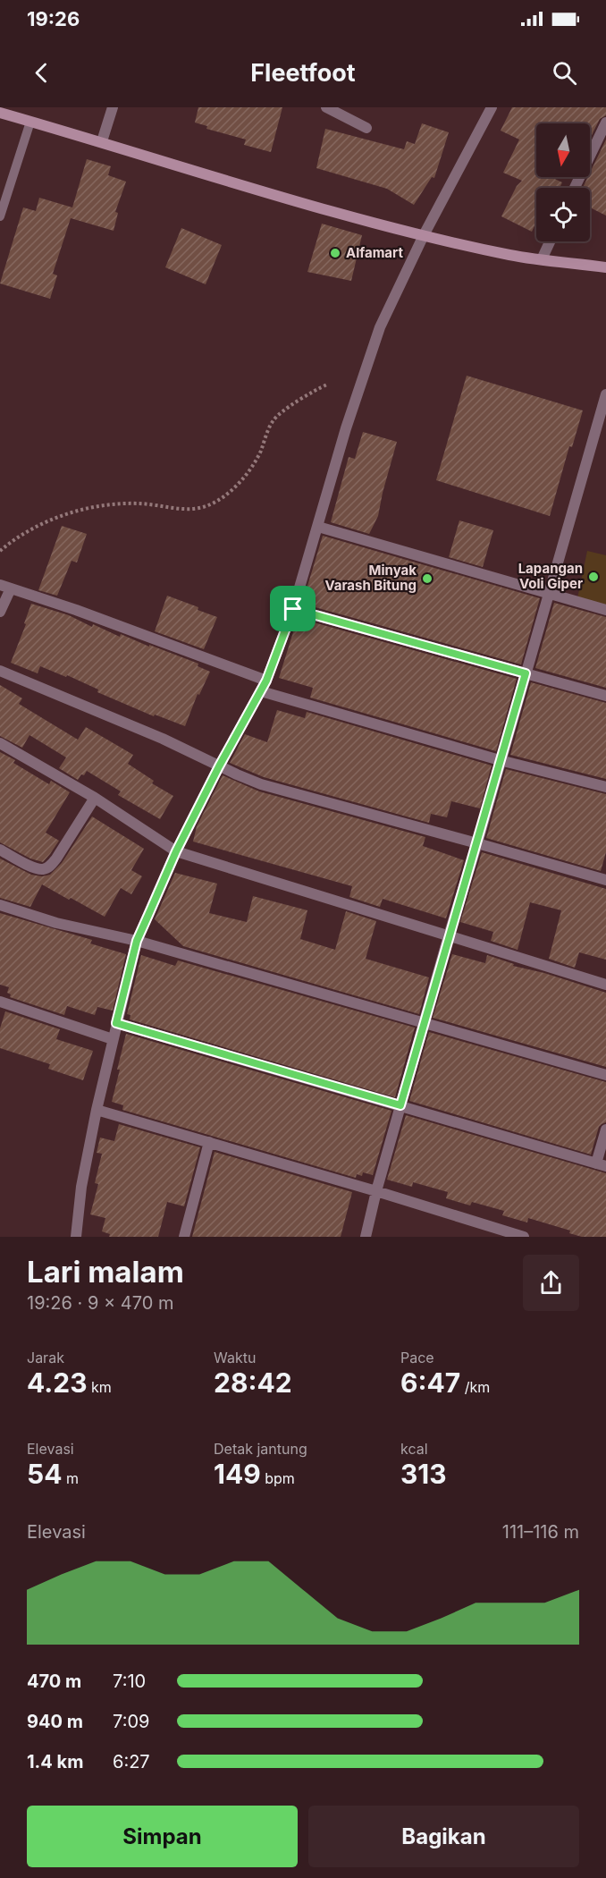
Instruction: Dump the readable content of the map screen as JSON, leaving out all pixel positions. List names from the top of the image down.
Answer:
{
  "places": ["Alfamart", "Lapangan Voli Giper", "Minyak Varash Bitung"],
  "north": "bottom",
  "page": {
    "status": "19:26",
    "header": "Fleetfoot",
    "heading": ["Lari malam", "19:26 · 9 × 470 m"],
    "stats": [
      ["Jarak", "4.23 km"],
      ["Waktu", "28:42"],
      ["Pace", "6:47 /km"],
      ["Elevasi", "54 m"],
      ["Detak jantung", "149 bpm"],
      ["kcal", "313"]
    ],
    "chart": ["Elevasi", "111–116 m"],
    "list": [
      {
        "name": "470 m",
        "note": "7:10"
      },
      {
        "name": "940 m",
        "note": "7:09"
      },
      {
        "name": "1.4 km",
        "note": "6:27"
      }
    ],
    "buttons": ["Simpan", "Bagikan"]
  }
}
